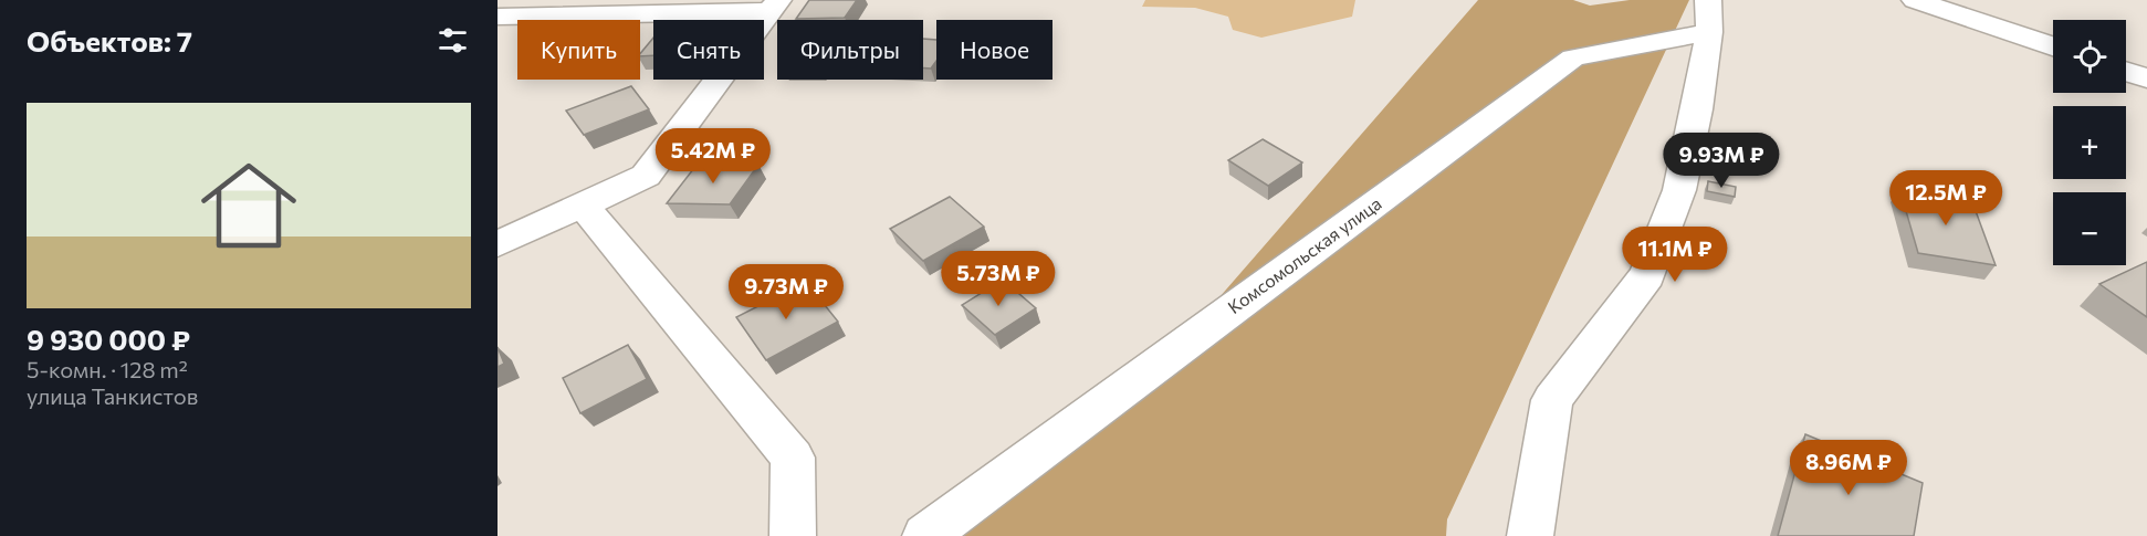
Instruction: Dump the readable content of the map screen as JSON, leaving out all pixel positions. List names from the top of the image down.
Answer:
{
  "streets": {
    "street": ["Комсомольская улица"]
  },
  "page": {
    "heading": "Объектов: 7",
    "map_buttons": ["+", "−"],
    "chip": [
      "Купить",
      "Снять",
      "Фильтры",
      "Новое"
    ],
    "list": [
      {
        "name": "9 930 000 ₽",
        "note": "5-комн. · 128 m² · улица Танкистов"
      }
    ],
    "price": [
      "5.42M ₽",
      "9.93M ₽",
      "12.5M ₽",
      "11.1M ₽",
      "5.73M ₽",
      "9.73M ₽",
      "8.96M ₽"
    ]
  }
}
